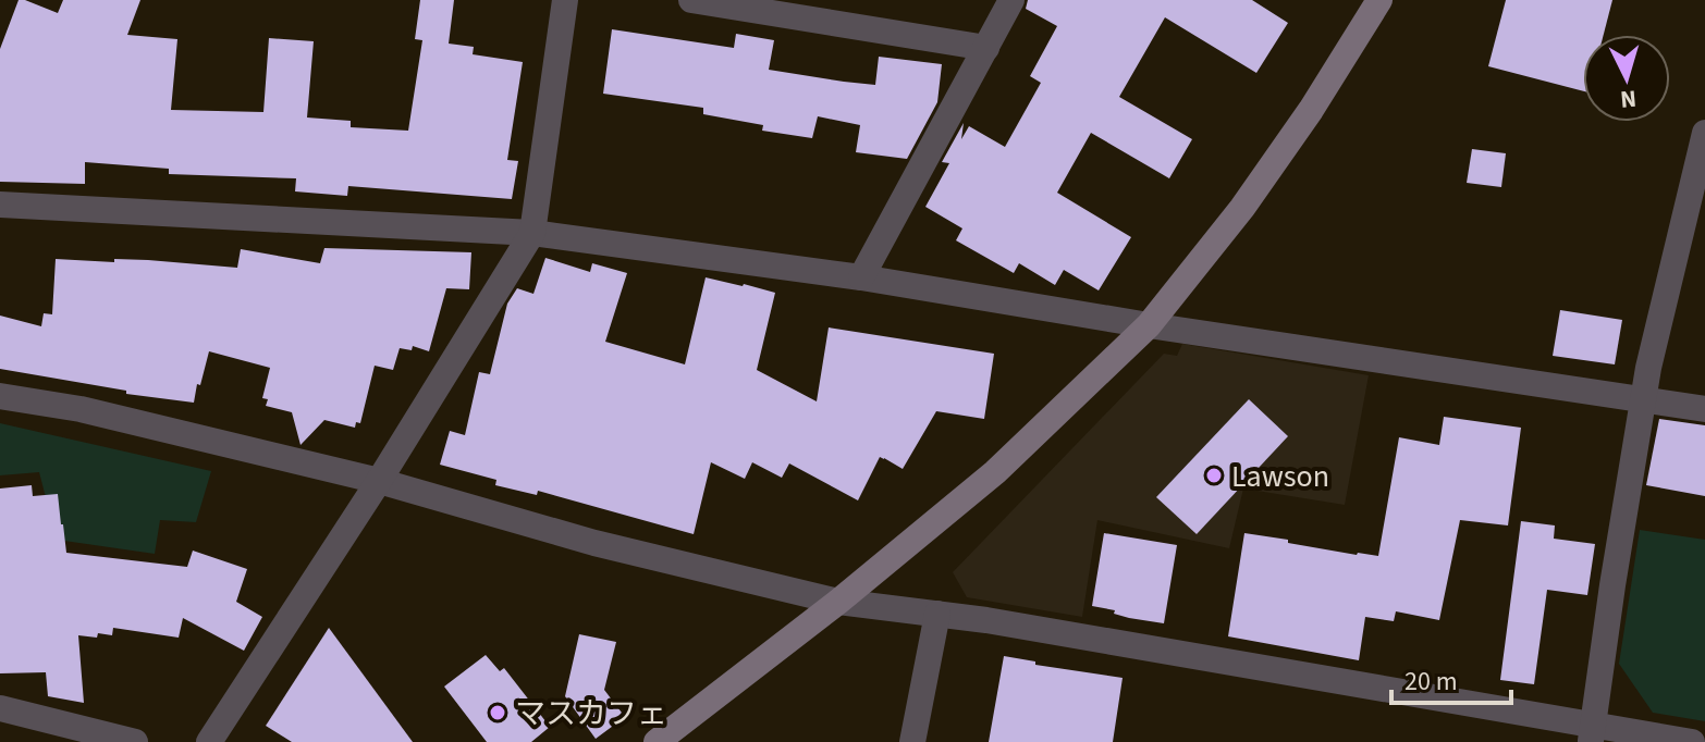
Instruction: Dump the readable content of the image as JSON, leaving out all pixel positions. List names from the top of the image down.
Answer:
{
  "places": ["Lawson", "マスカフェ"],
  "scale_bar": "20 m",
  "north": "bottom"
}
